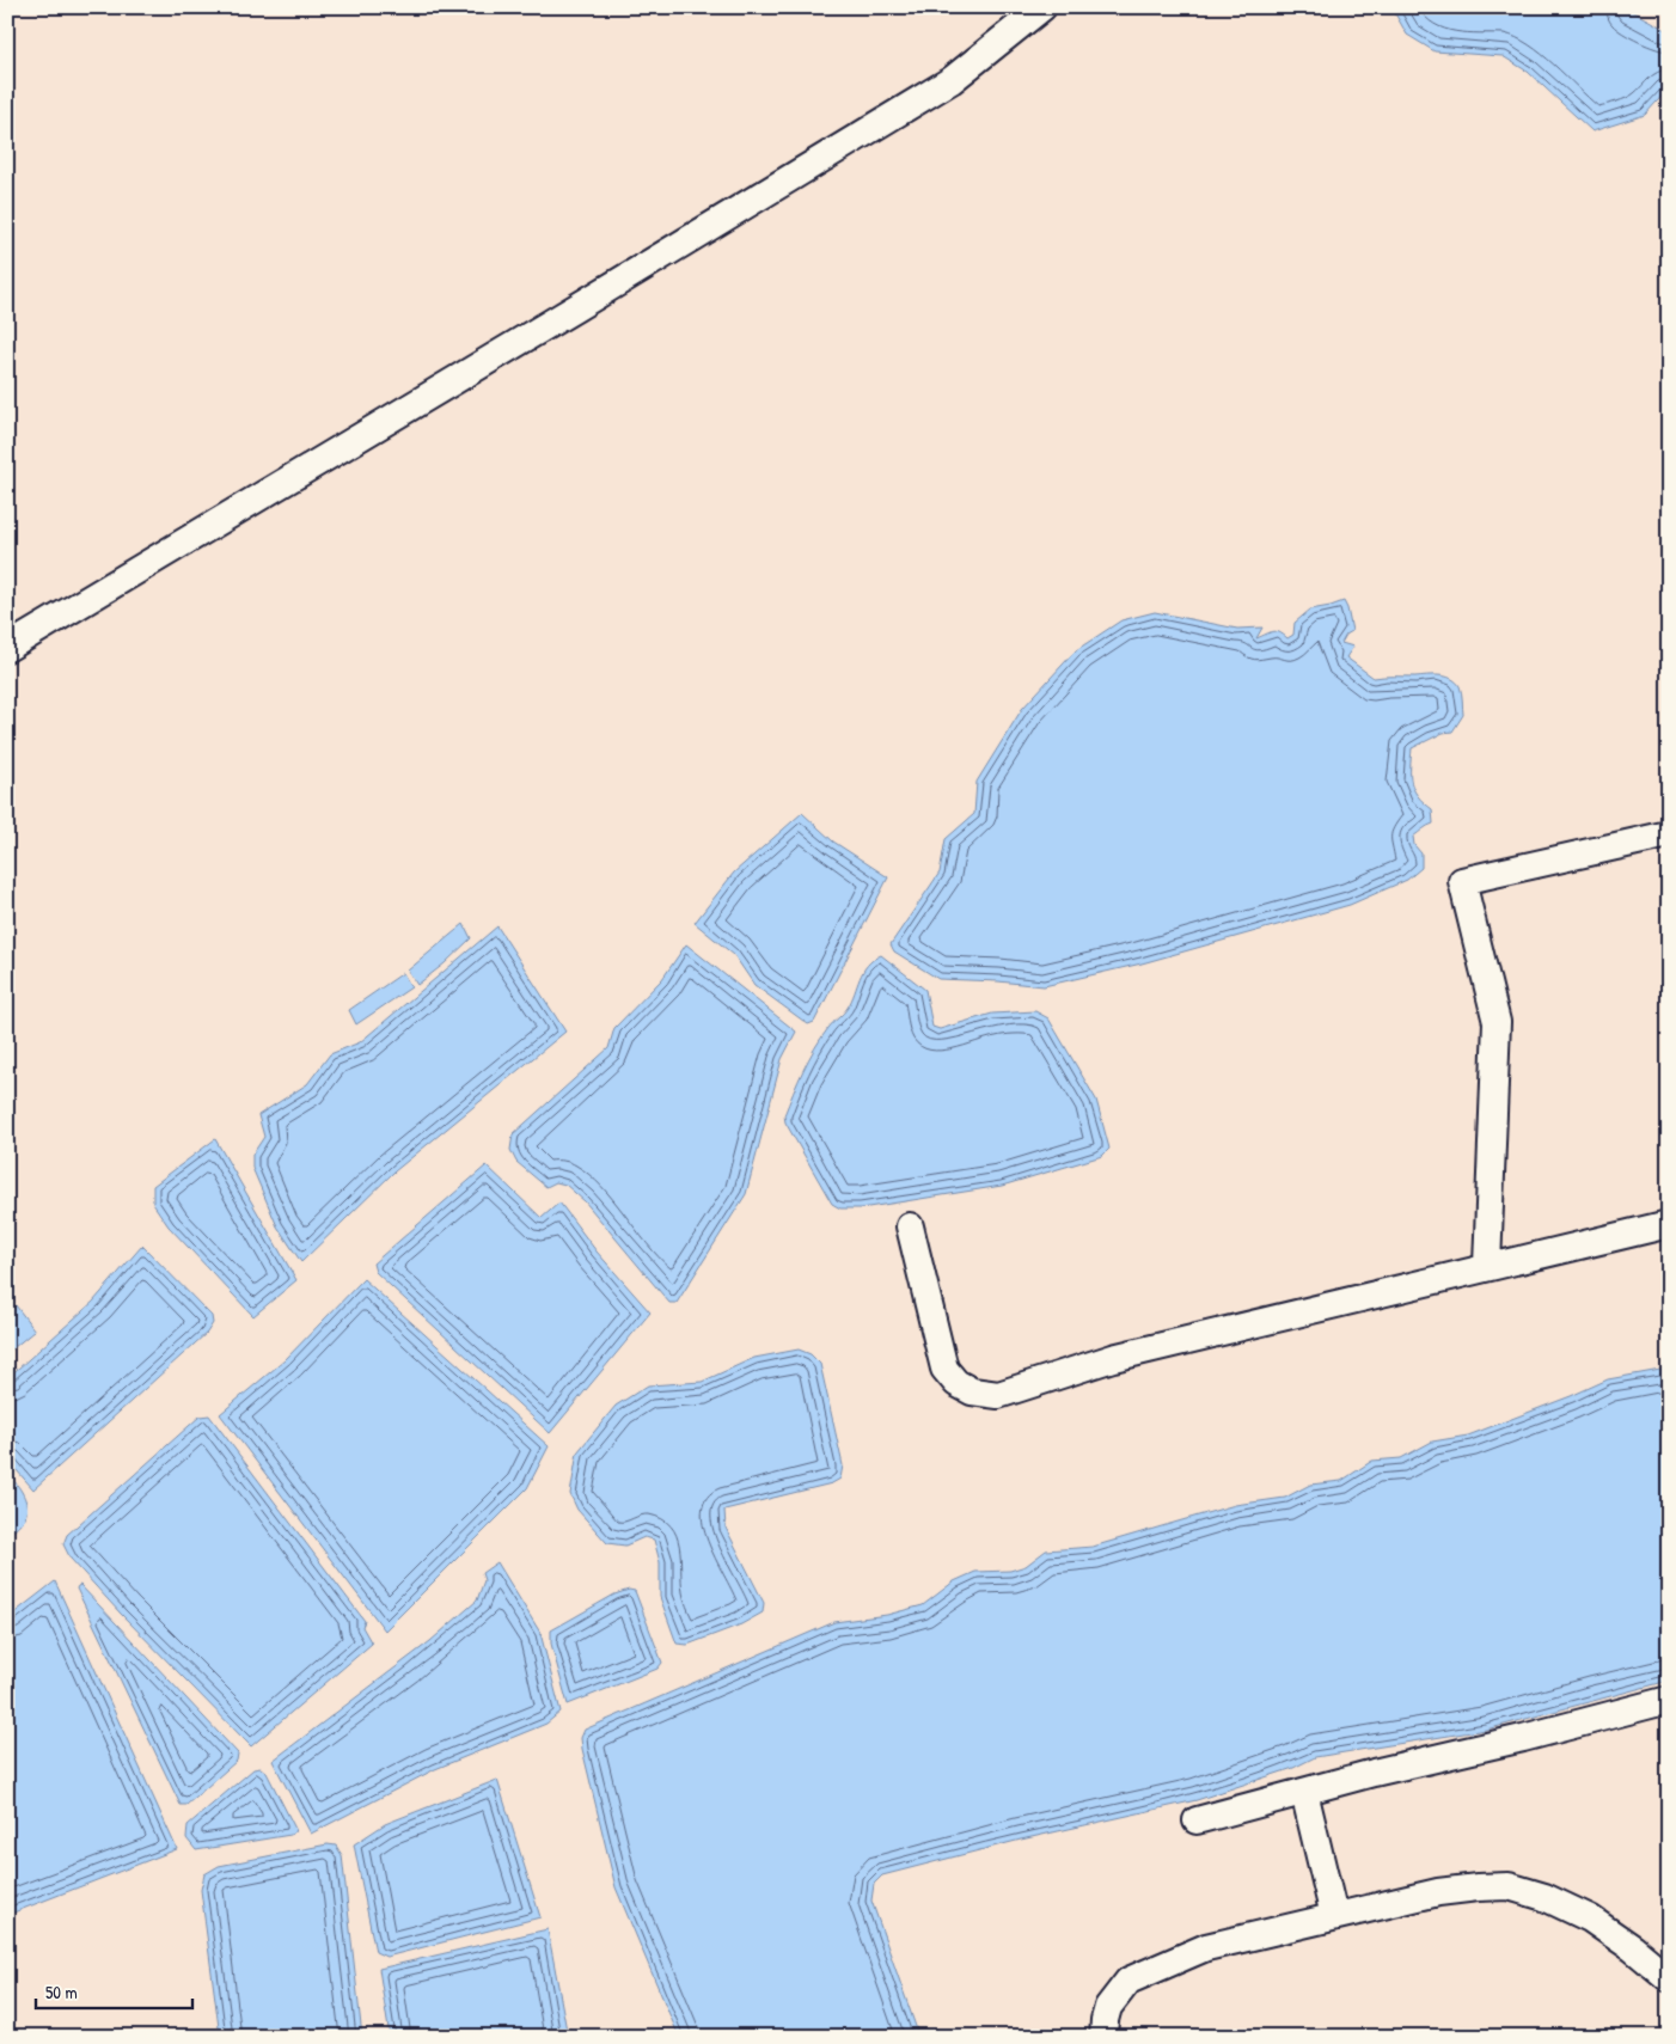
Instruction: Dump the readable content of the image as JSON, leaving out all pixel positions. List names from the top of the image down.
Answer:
{
  "scale_bar": "50 m"
}
